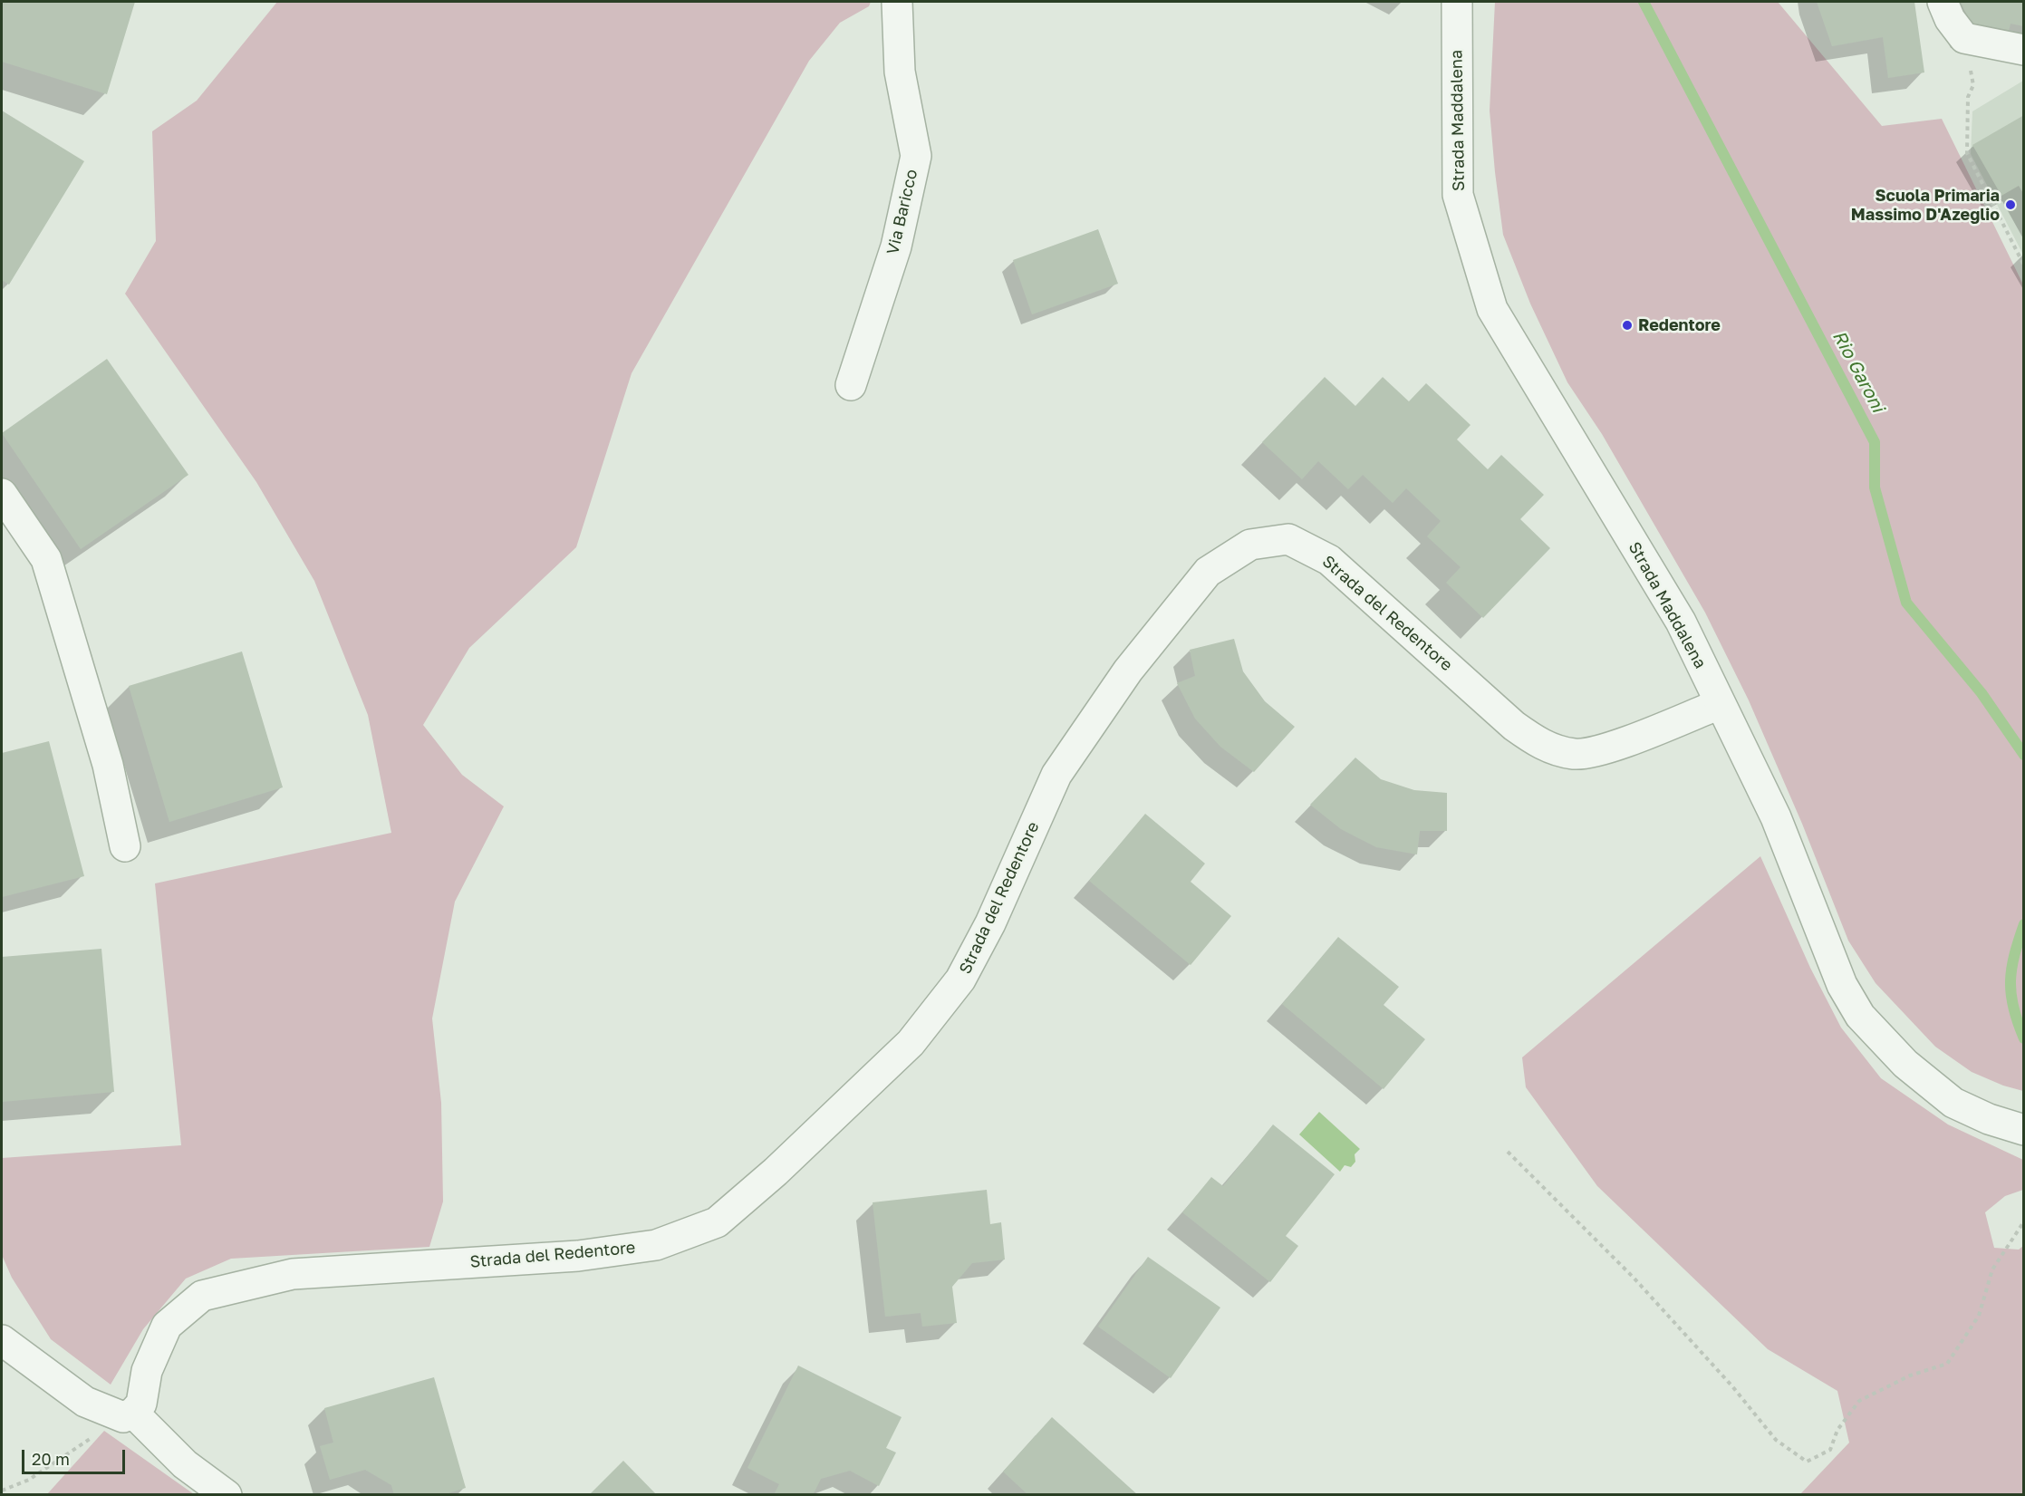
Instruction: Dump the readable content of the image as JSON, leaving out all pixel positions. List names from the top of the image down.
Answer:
{
  "streets": {
    "street": ["Strada Maddalena", "Via Baricco", "Strada del Redentore"]
  },
  "crossings": [
    ["Strada Maddalena", "Strada del Redentore"]
  ],
  "water": ["Rio Garoni"],
  "places": ["Scuola Primaria Massimo D'Azeglio", "Redentore"],
  "scale_bar": "20 m"
}
